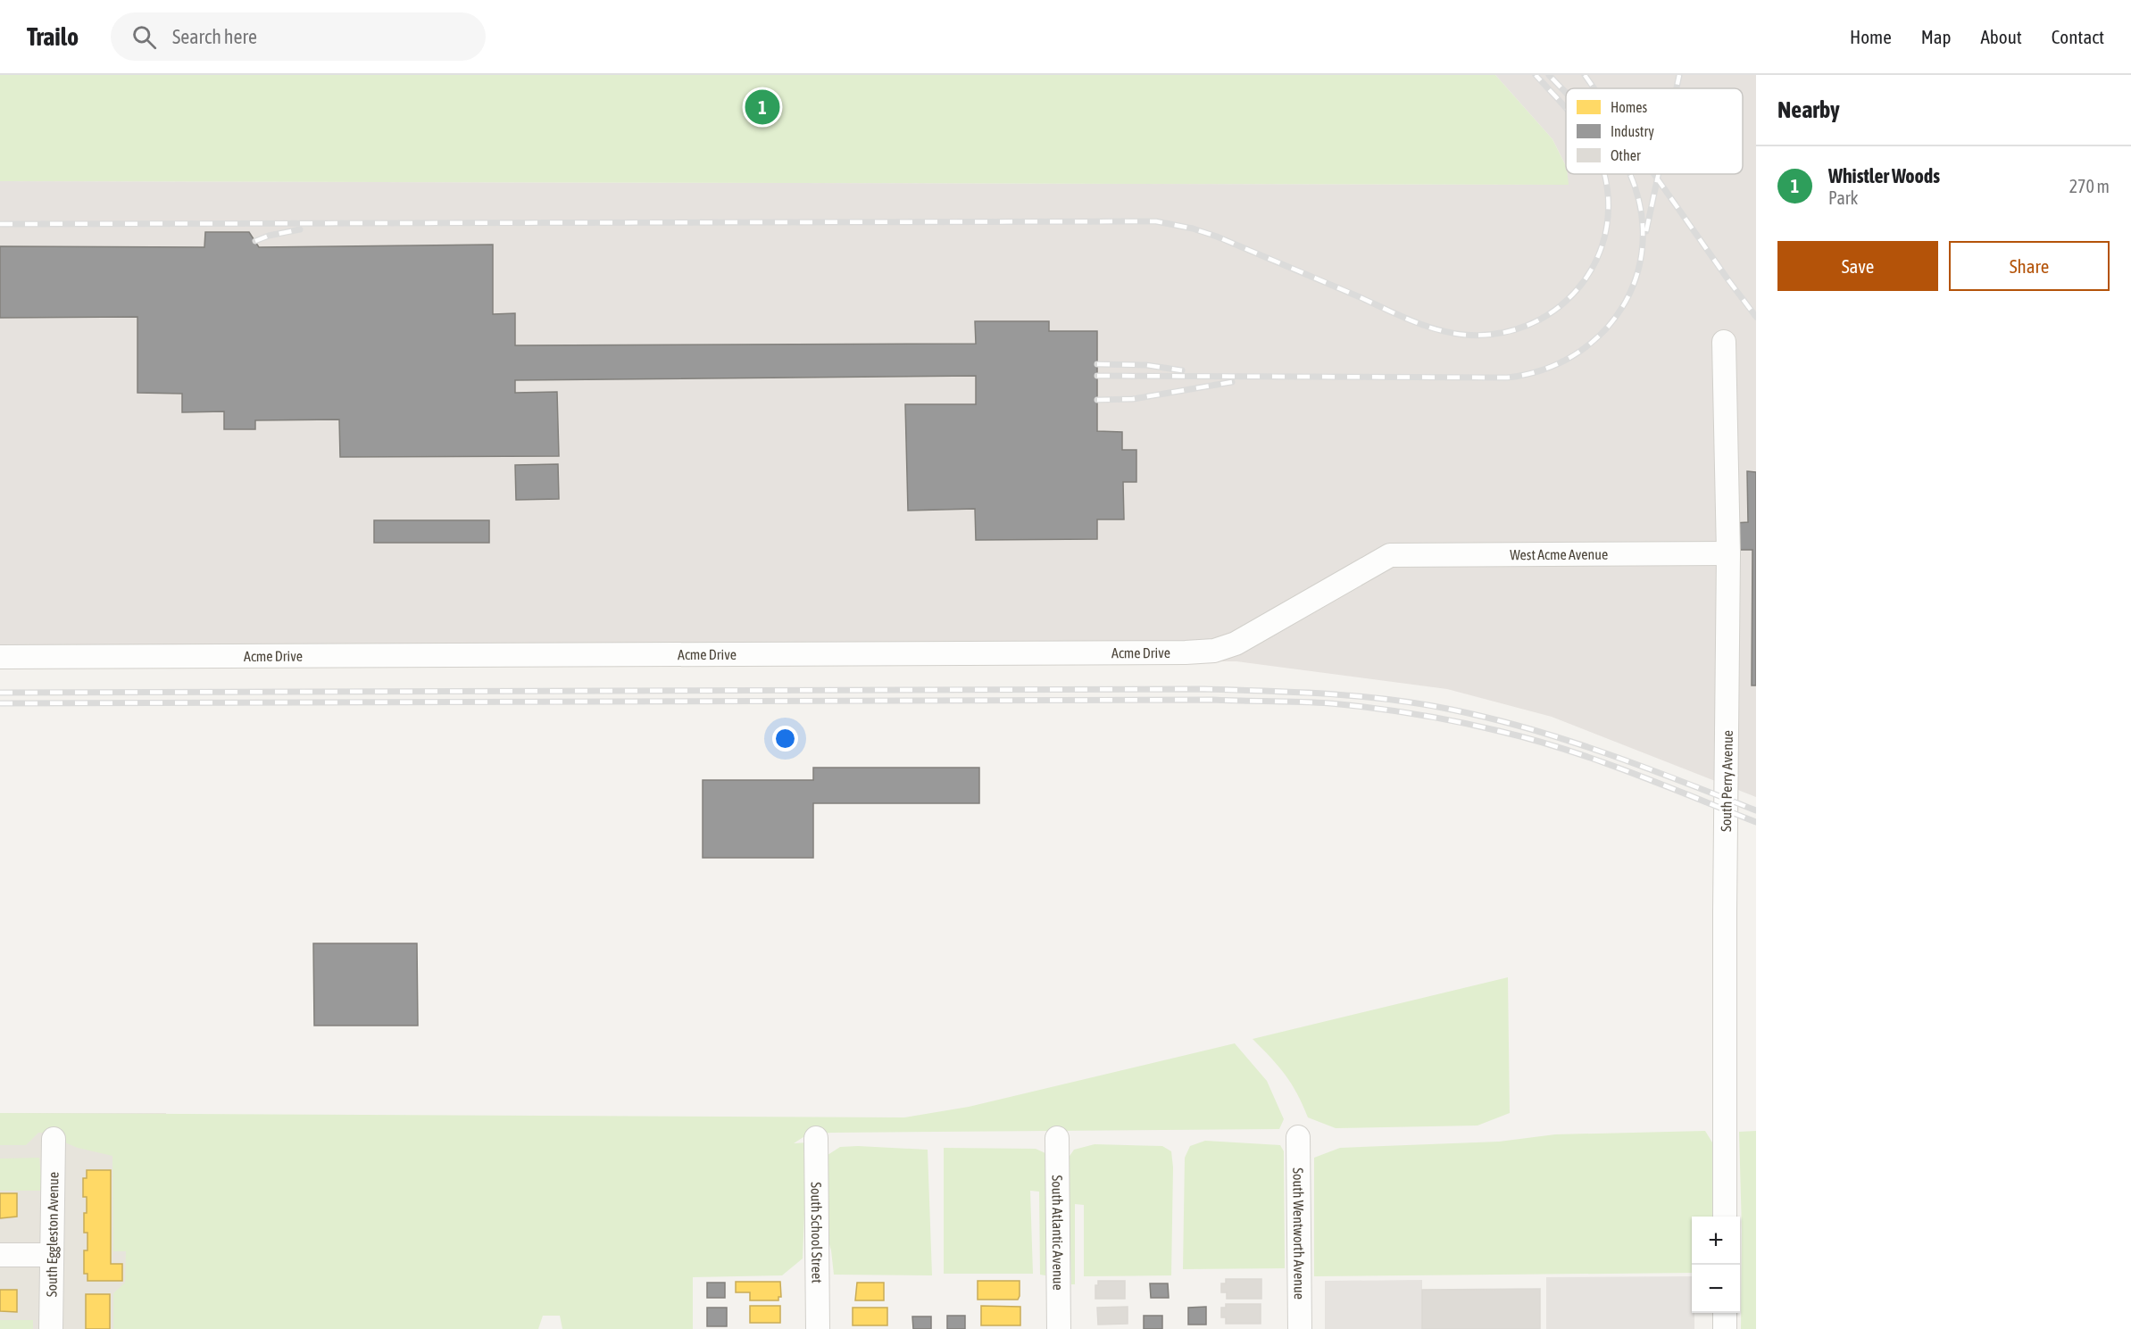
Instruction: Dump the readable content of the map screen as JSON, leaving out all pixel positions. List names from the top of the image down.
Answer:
{
  "streets": {
    "street": [
      "West Acme Avenue",
      "Acme Drive",
      "South Perry Avenue",
      "South Eggleston Avenue",
      "South School Street",
      "South Atlantic Avenue",
      "South Wentworth Avenue"
    ]
  },
  "crossings": [
    ["West Acme Avenue", "Acme Drive"],
    ["West Acme Avenue", "South Perry Avenue"]
  ],
  "legend": ["Homes", "Industry", "Other"],
  "page": {
    "header": "Trailo",
    "search": "Search here",
    "nav": [
      "Home",
      "Map",
      "About",
      "Contact"
    ],
    "heading": "Nearby",
    "pins": "1",
    "list": [
      {
        "mark": "1",
        "name": "Whistler Woods",
        "note": "Park",
        "value": "270 m"
      }
    ],
    "buttons": ["Save", "Share"],
    "map_buttons": ["+", "−"]
  }
}
